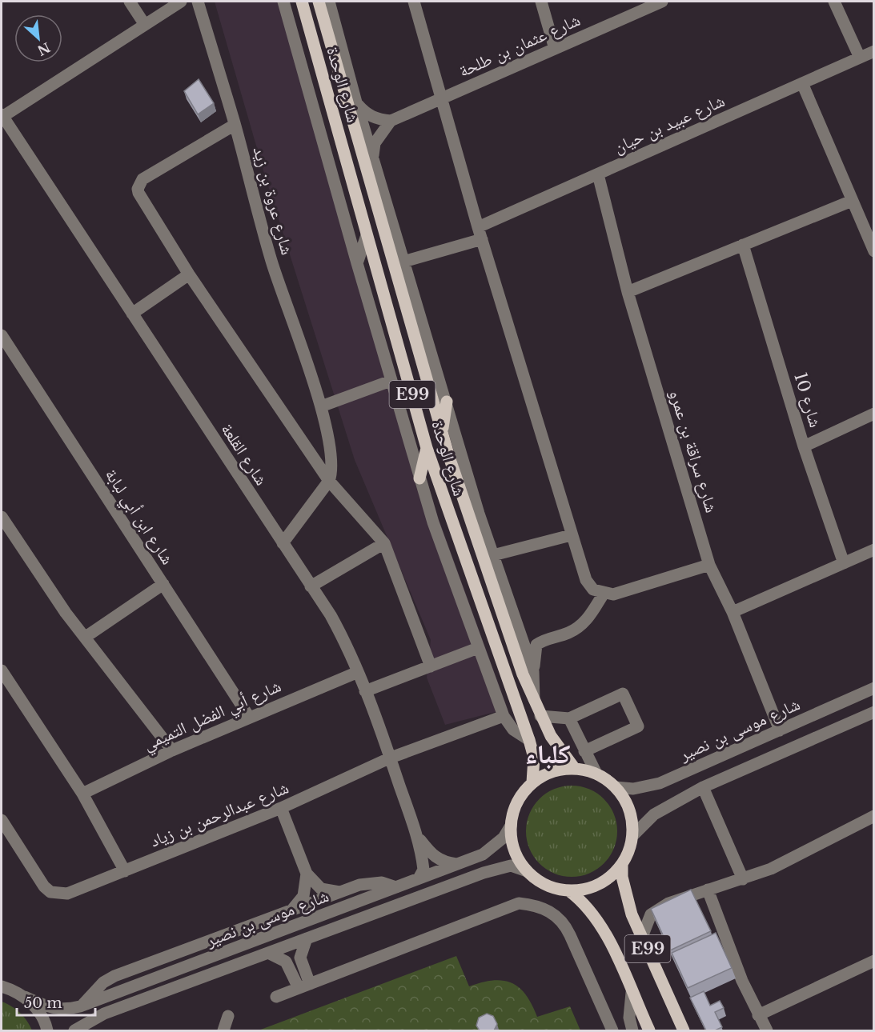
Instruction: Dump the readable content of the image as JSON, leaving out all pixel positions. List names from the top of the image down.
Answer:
{
  "streets": {
    "main road": ["شارع الوحدة", "E99"],
    "street": [
      "شارع عثمان بن طلحة",
      "شارع عبيد بن حيان",
      "شارع عروة بن زيد",
      "شارع 10",
      "شارع سراقة بن عمرو",
      "شارع القلعة",
      "شارع ابن أبي لبابة",
      "شارع أبي الفضل التميمي",
      "شارع موسى بن نصير",
      "شارع عبدالرحمن بن زياد"
    ]
  },
  "crossings": [
    ["شارع الوحدة", "E99"],
    ["شارع الوحدة", "شارع القلعة"],
    ["شارع الوحدة", "شارع موسى بن نصير"],
    ["شارع الوحدة", "شارع عبدالرحمن بن زياد"],
    ["شارع عبيد بن حيان", "شارع سراقة بن عمرو"],
    ["E99", "شارع موسى بن نصير"],
    ["شارع سراقة بن عمرو", "شارع موسى بن نصير"],
    ["شارع القلعة", "شارع أبي الفضل التميمي"],
    ["شارع القلعة", "شارع موسى بن نصير"],
    ["شارع القلعة", "شارع عبدالرحمن بن زياد"],
    ["شارع ابن أبي لبابة", "شارع أبي الفضل التميمي"],
    ["شارع موسى بن نصير", "شارع عبدالرحمن بن زياد"]
  ],
  "districts": ["كلباء"],
  "scale_bar": "50 m",
  "north": "bottom right"
}
